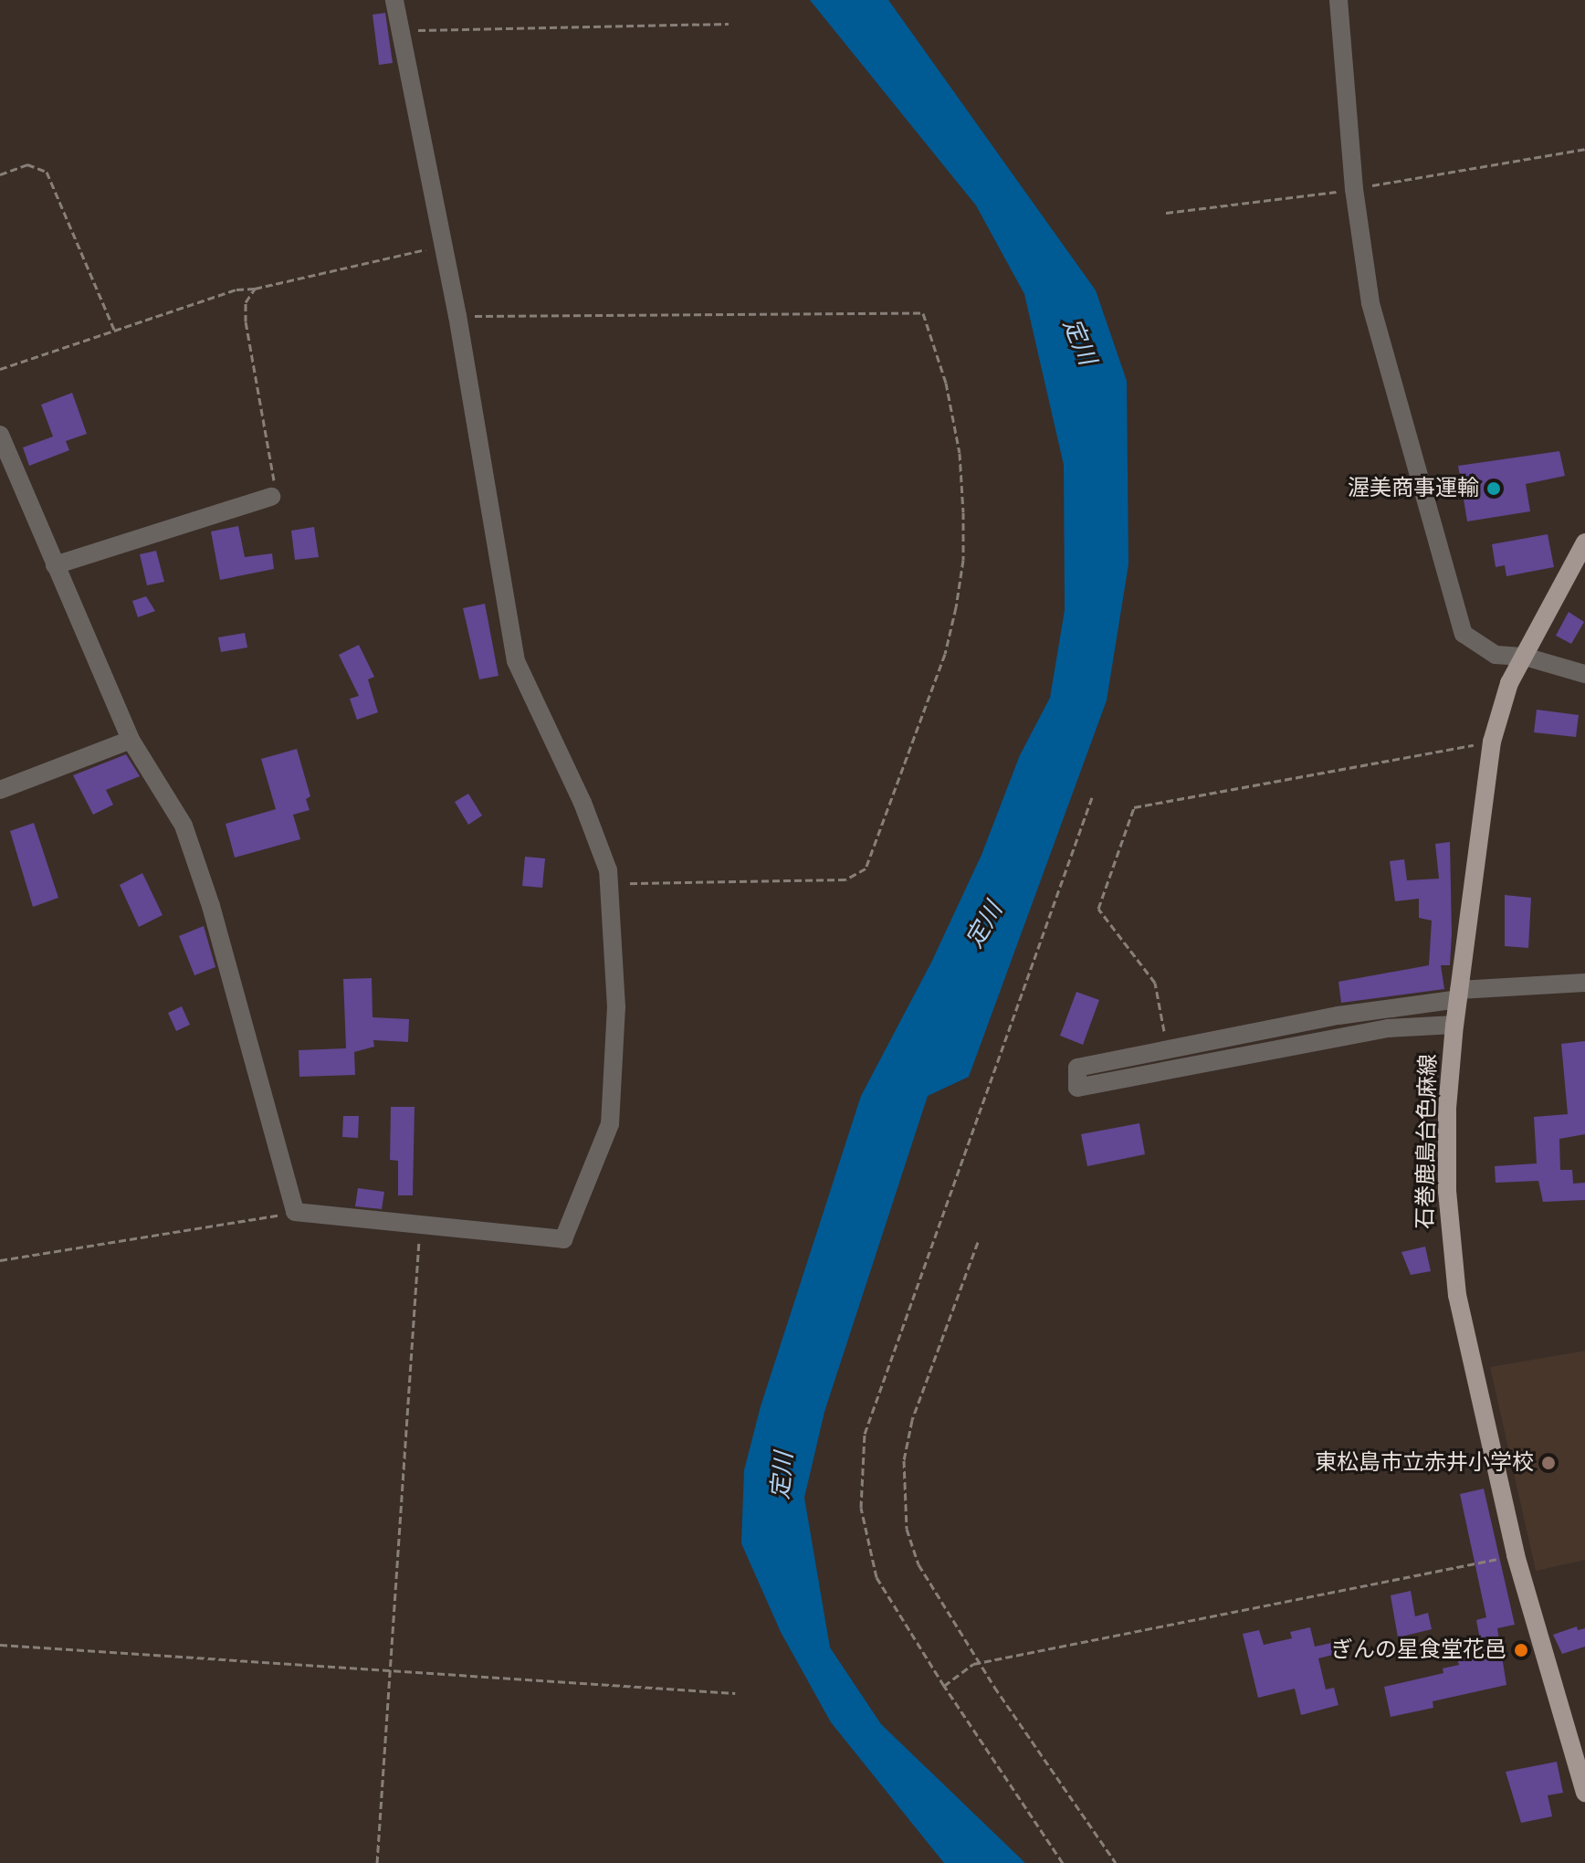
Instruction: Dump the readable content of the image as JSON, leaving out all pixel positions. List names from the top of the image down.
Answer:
{
  "streets": {
    "main road": ["石巻鹿島台色麻線"]
  },
  "water": ["定川"],
  "places": ["渥美商事運輸", "東松島市立赤井小学校", "ぎんの星食堂花邑"]
}
